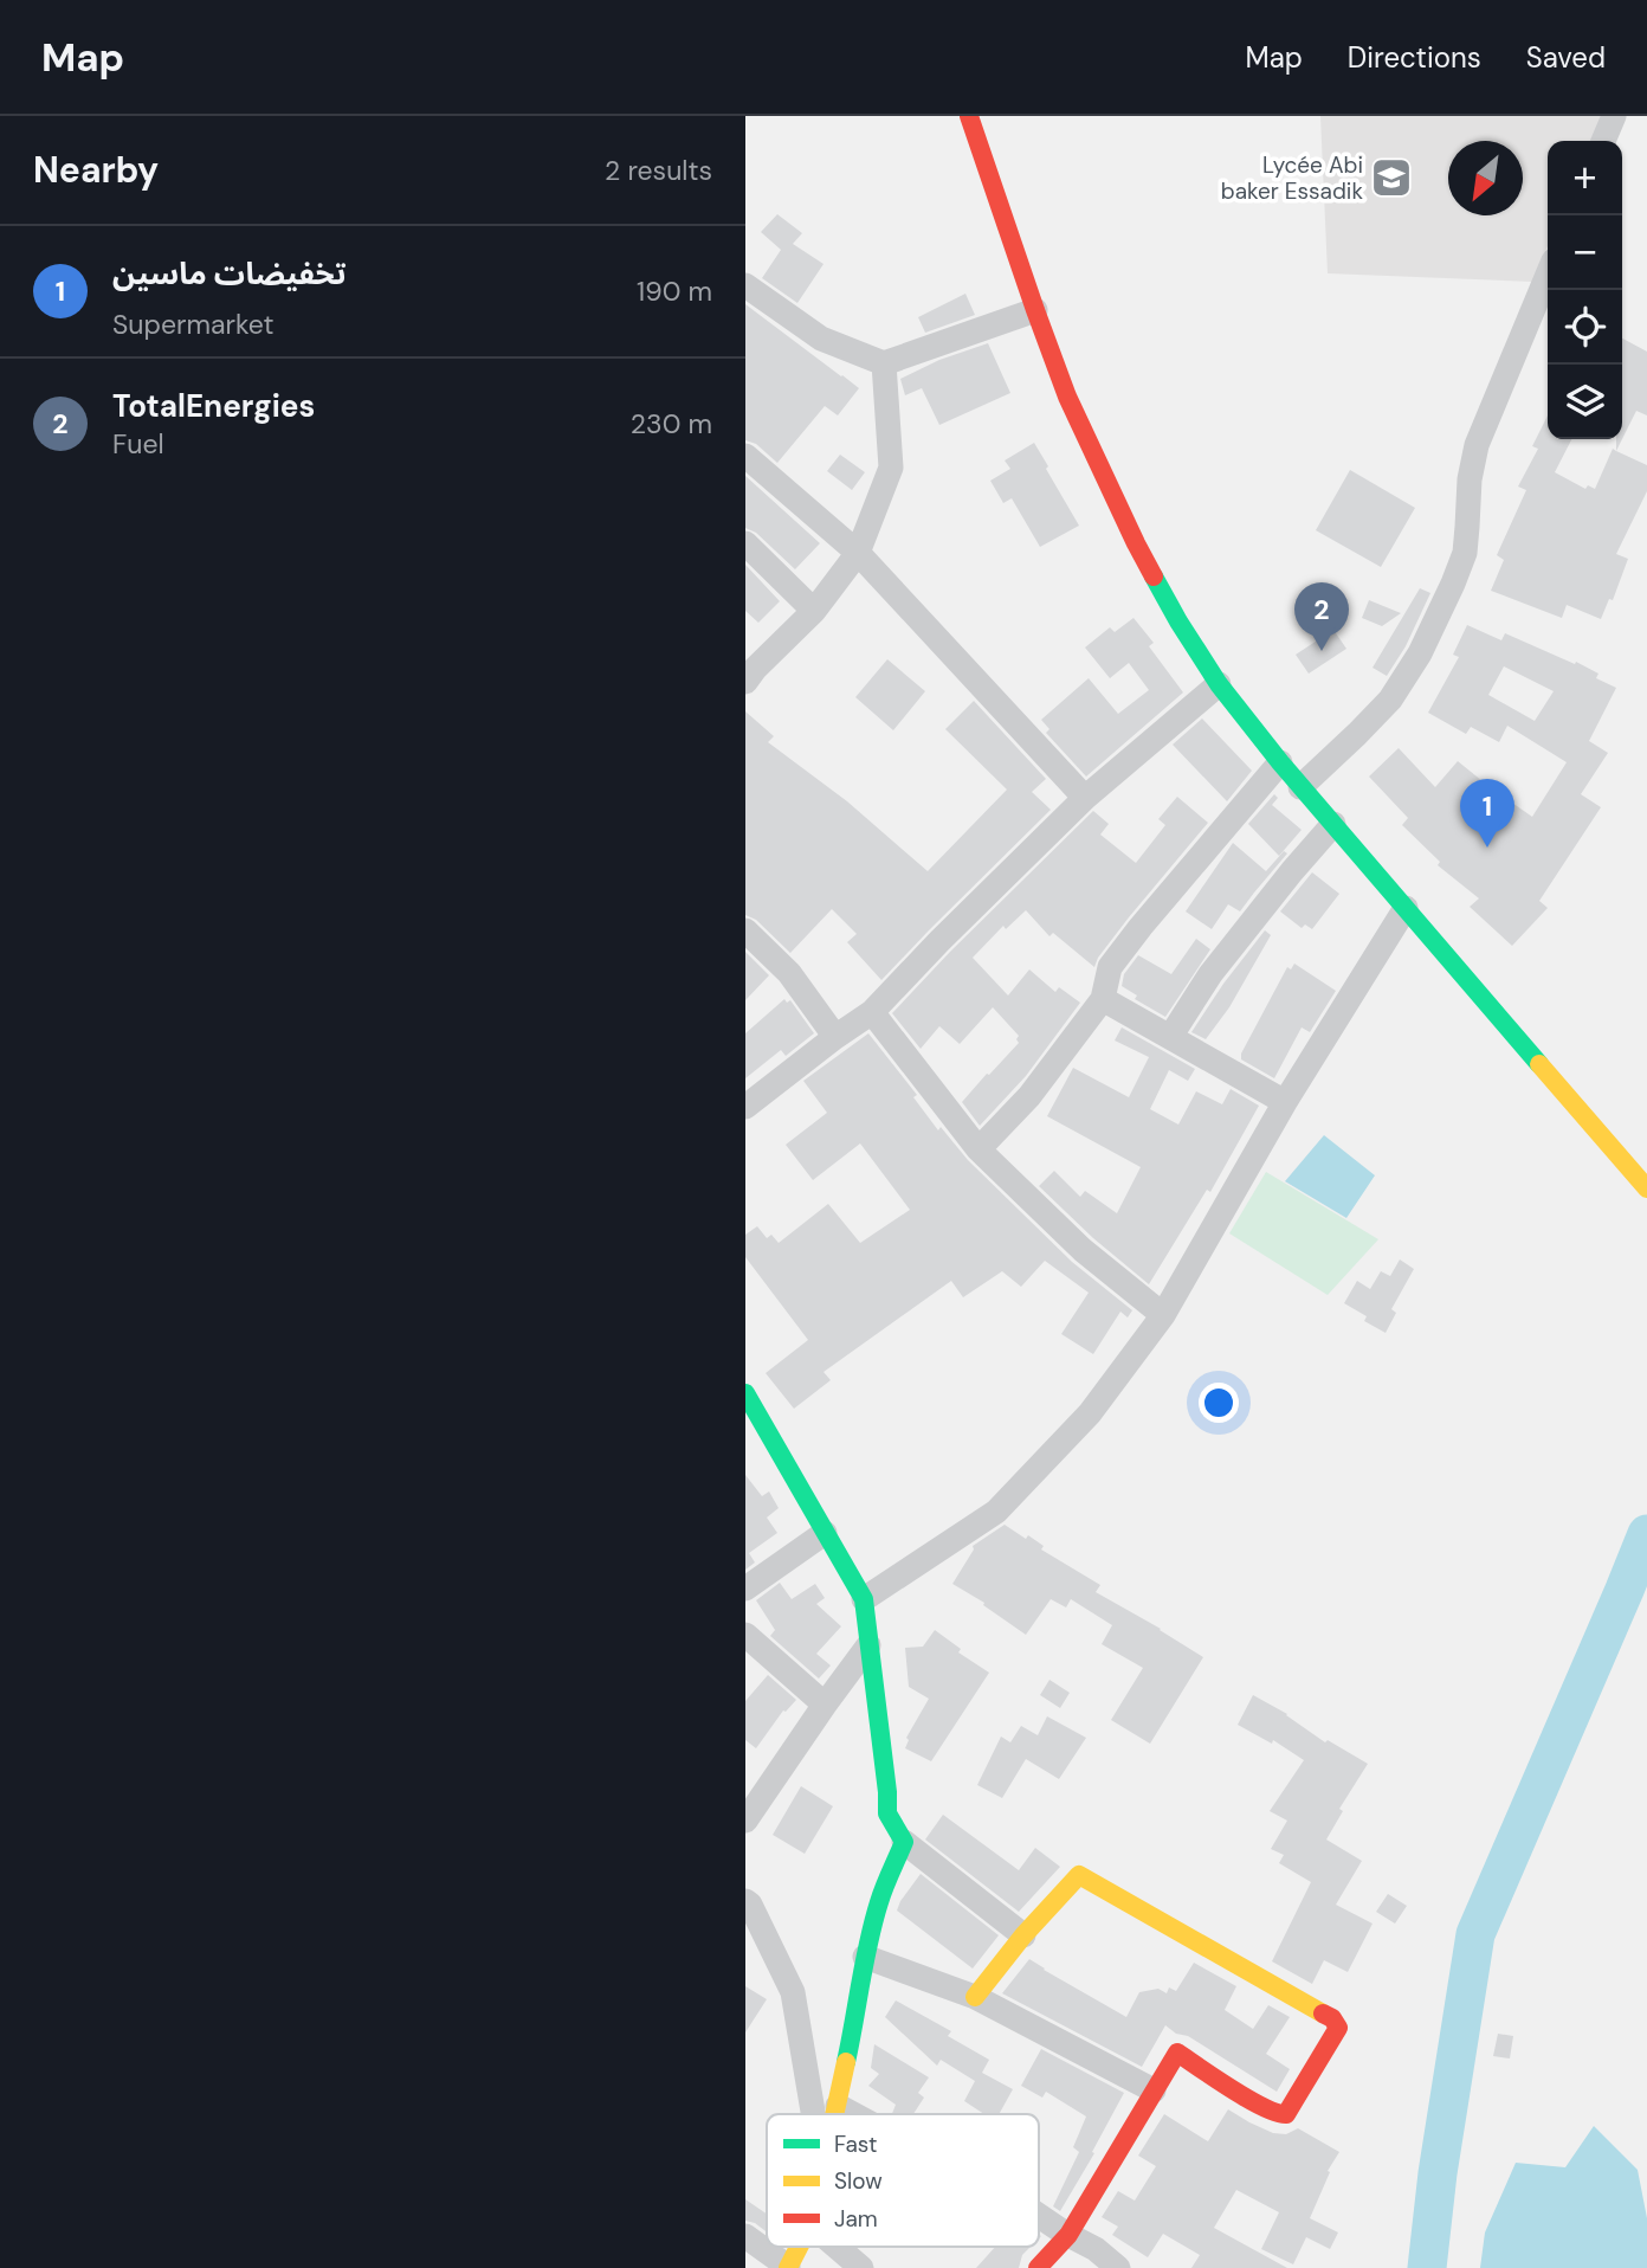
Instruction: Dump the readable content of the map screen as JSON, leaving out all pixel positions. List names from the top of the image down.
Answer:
{
  "places": {
    "school or university": ["Lycée Abi baker Essadik"]
  },
  "legend": ["Fast", "Slow", "Jam"],
  "north": "bottom left",
  "page": {
    "header": "Map",
    "nav": ["Map", "Directions", "Saved"],
    "heading": ["Nearby", "2 results"],
    "map_buttons": ["+", "−"],
    "list": [
      {
        "mark": "1",
        "name": "تخفيضات ماسين",
        "note": "Supermarket",
        "value": "190 m"
      },
      {
        "mark": "2",
        "name": "TotalEnergies",
        "note": "Fuel",
        "value": "230 m"
      }
    ],
    "pins": ["2", "1"]
  }
}
